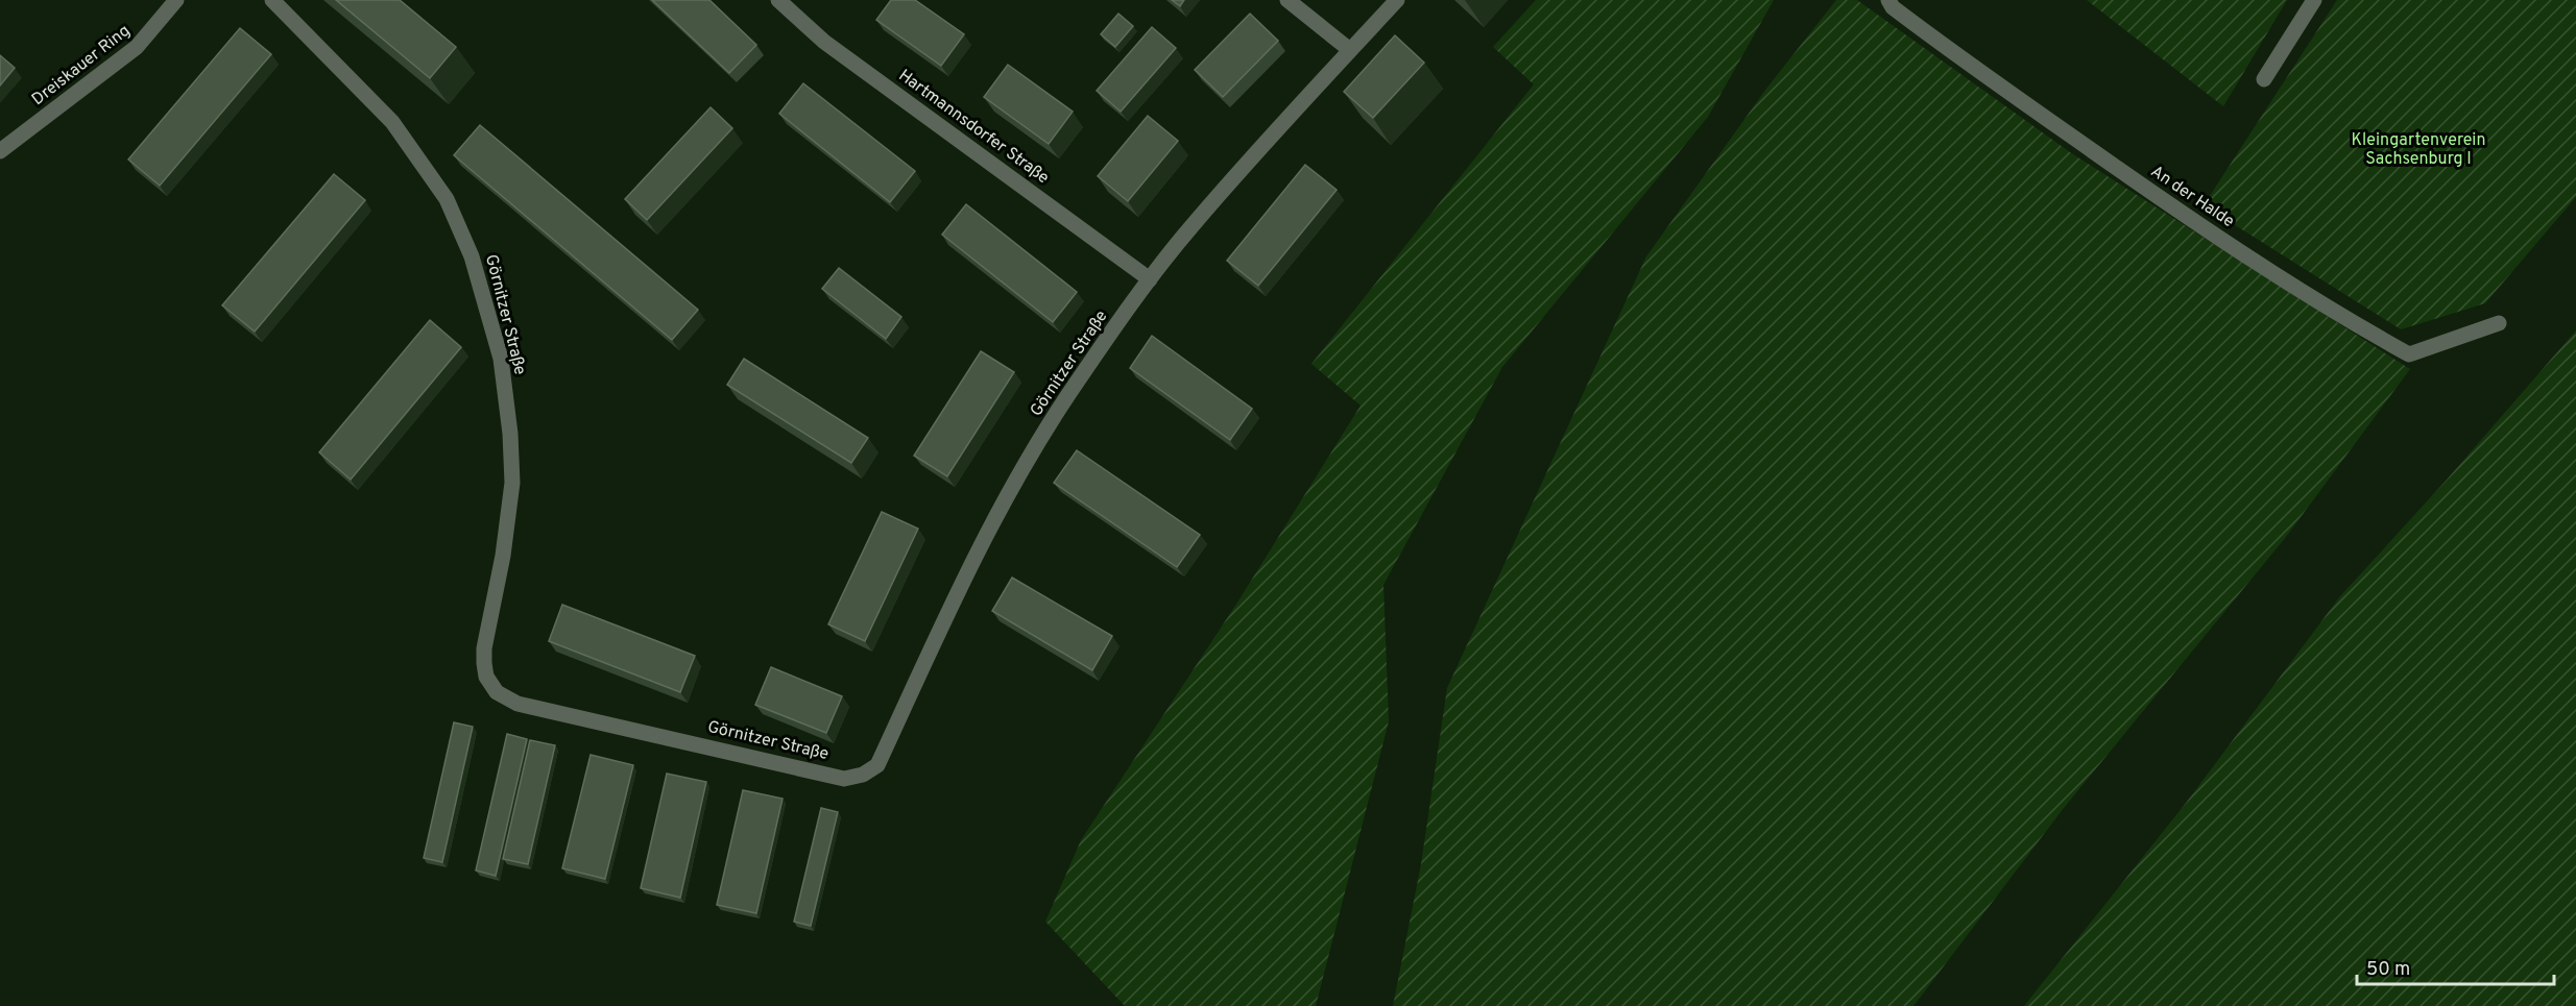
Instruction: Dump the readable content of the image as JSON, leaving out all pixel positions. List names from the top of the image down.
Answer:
{
  "streets": {
    "street": [
      "Dreiskauer Ring",
      "Hartmannsdorfer Straße",
      "An der Halde",
      "Görnitzer Straße"
    ]
  },
  "crossings": [
    ["Hartmannsdorfer Straße", "Görnitzer Straße"]
  ],
  "parks": ["Kleingartenverein Sachsenburg I"],
  "scale_bar": "50 m"
}
